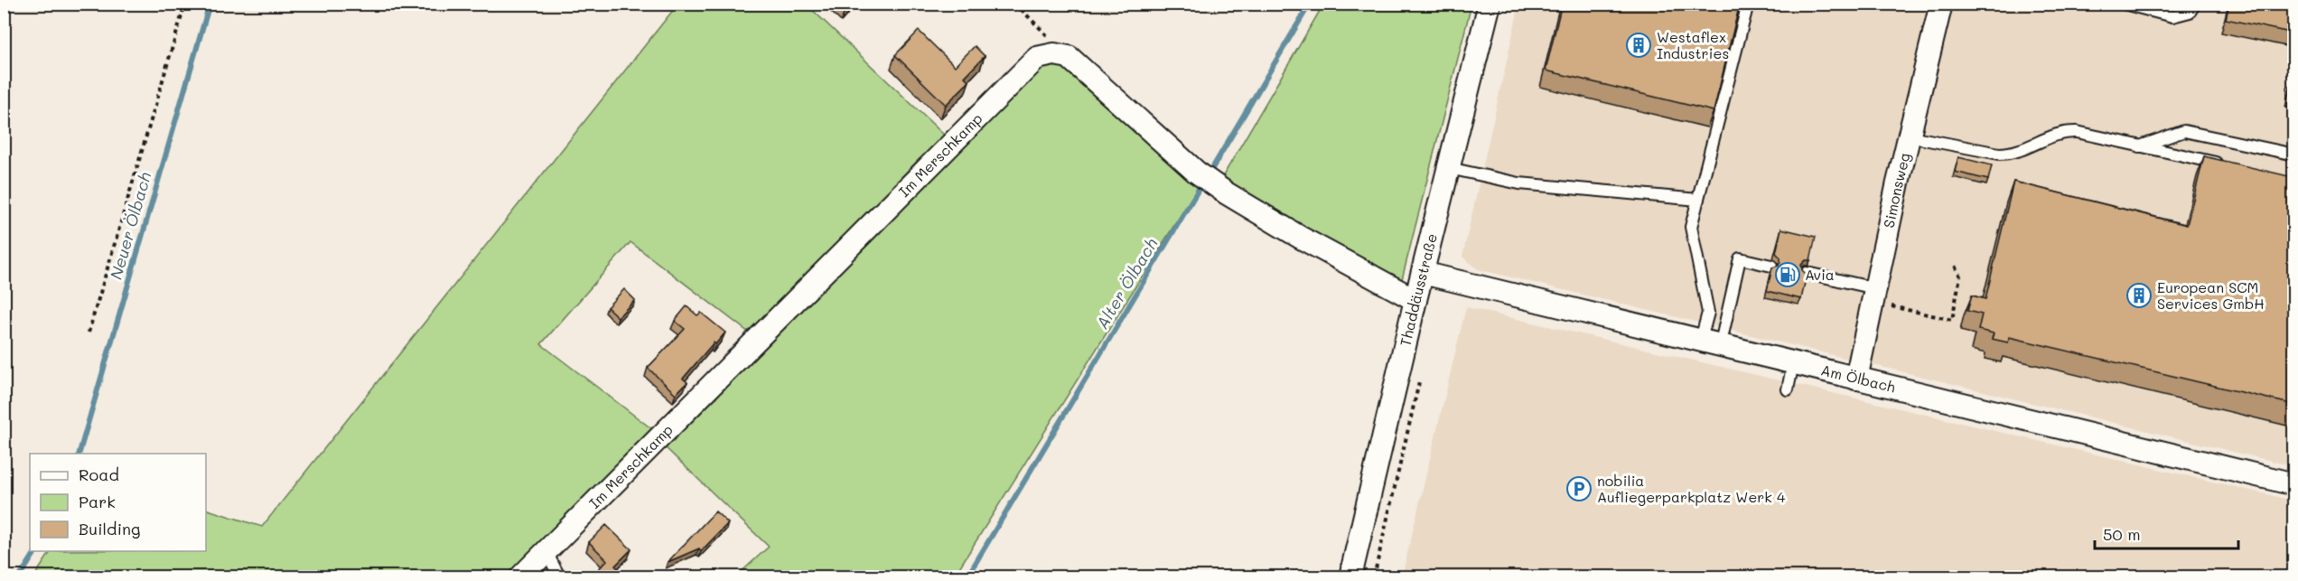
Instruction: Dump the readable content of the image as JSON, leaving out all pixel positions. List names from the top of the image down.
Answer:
{
  "streets": {
    "street": [
      "Im Merschkamp",
      "Simonsweg",
      "Thaddäusstraße",
      "Am Ölbach"
    ]
  },
  "crossings": [
    ["Simonsweg", "Am Ölbach"],
    ["Thaddäusstraße", "Am Ölbach"]
  ],
  "water": ["Neuer Ölbach", "Alter Ölbach"],
  "places": {
    "building": ["Westaflex Industries", "European SCM Services GmbH"],
    "fuel station": ["Avia"],
    "parking": ["nobilia Aufliegerparkplatz Werk 4"]
  },
  "legend": ["Road", "Park", "Building"],
  "scale_bar": "50 m"
}
